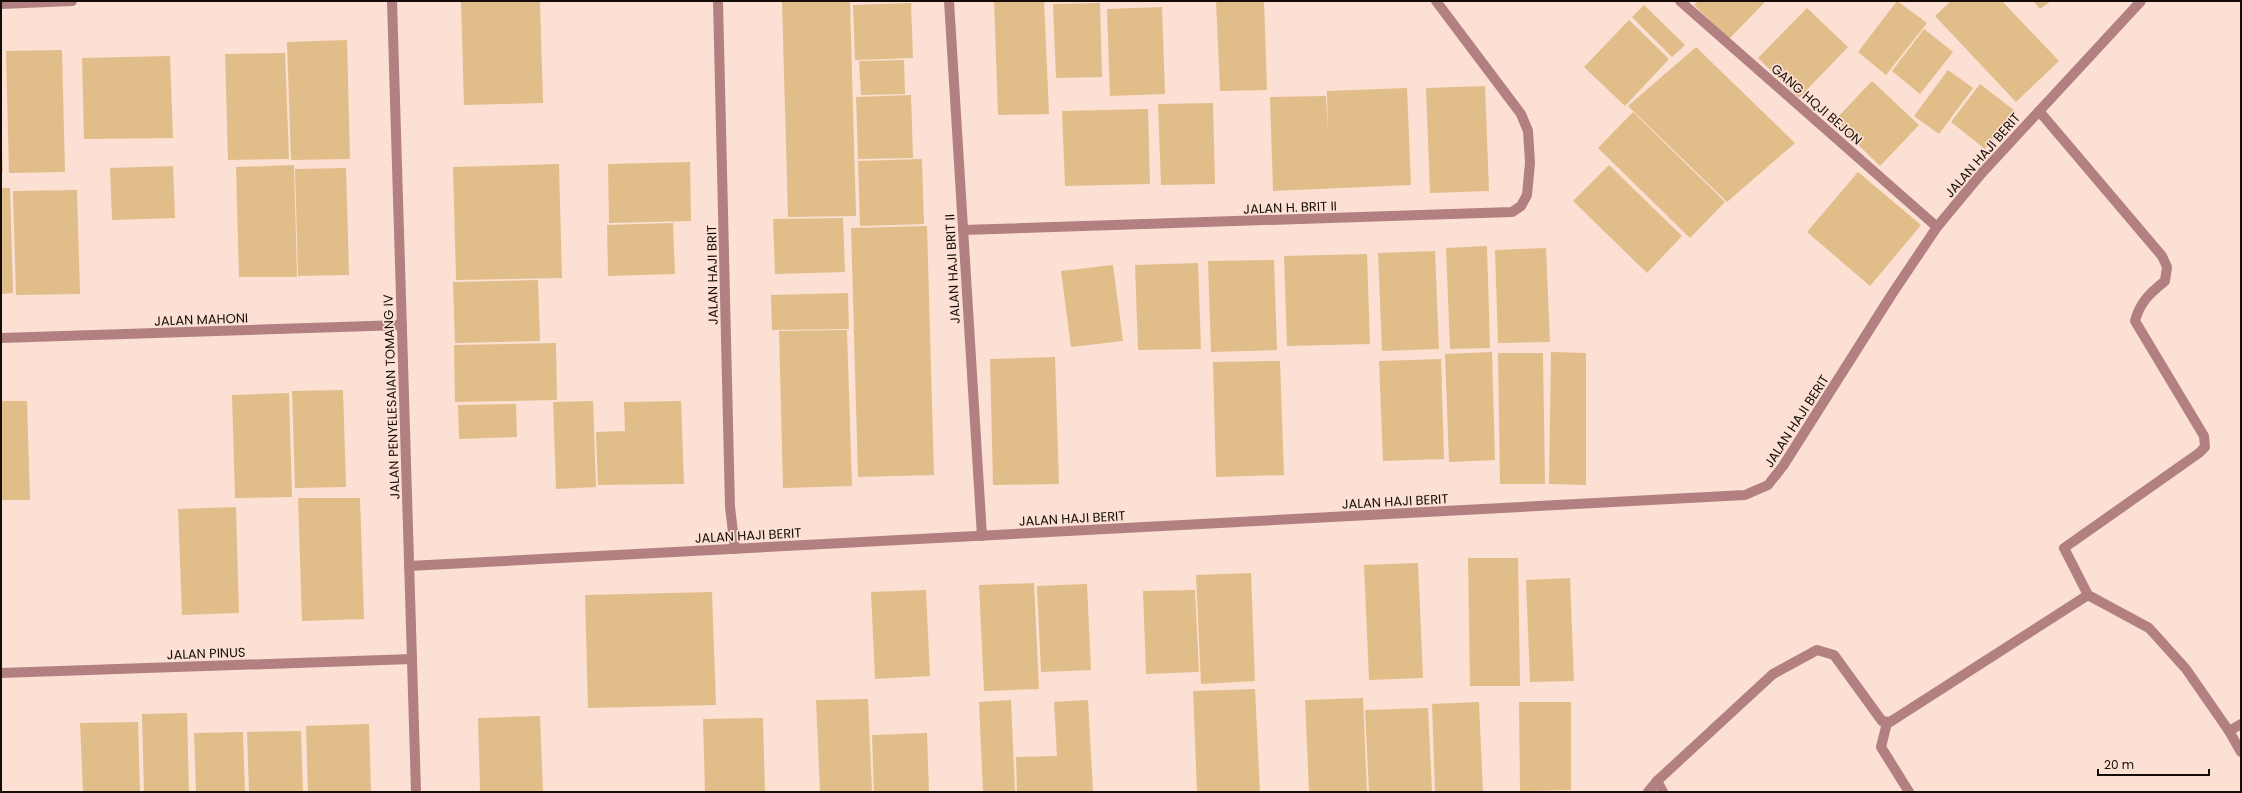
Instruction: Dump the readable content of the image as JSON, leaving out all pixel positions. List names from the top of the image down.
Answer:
{
  "streets": {
    "street": [
      "GANG HQJI BEJON",
      "JALAN HAJI BERIT",
      "JALAN H. BRIT II",
      "JALAN HAJI BRIT II",
      "JALAN HAJI BRIT",
      "JALAN MAHONI",
      "JALAN PENYELESAIAN TOMANG IV",
      "JALAN PINUS"
    ]
  },
  "crossings": [
    ["GANG HQJI BEJON", "JALAN HAJI BERIT"],
    ["JALAN HAJI BERIT", "JALAN HAJI BRIT II"],
    ["JALAN HAJI BERIT", "JALAN HAJI BRIT"],
    ["JALAN HAJI BERIT", "JALAN PENYELESAIAN TOMANG IV"],
    ["JALAN H. BRIT II", "JALAN HAJI BRIT II"],
    ["JALAN MAHONI", "JALAN PENYELESAIAN TOMANG IV"],
    ["JALAN PENYELESAIAN TOMANG IV", "JALAN PINUS"]
  ],
  "scale_bar": "20 m"
}
